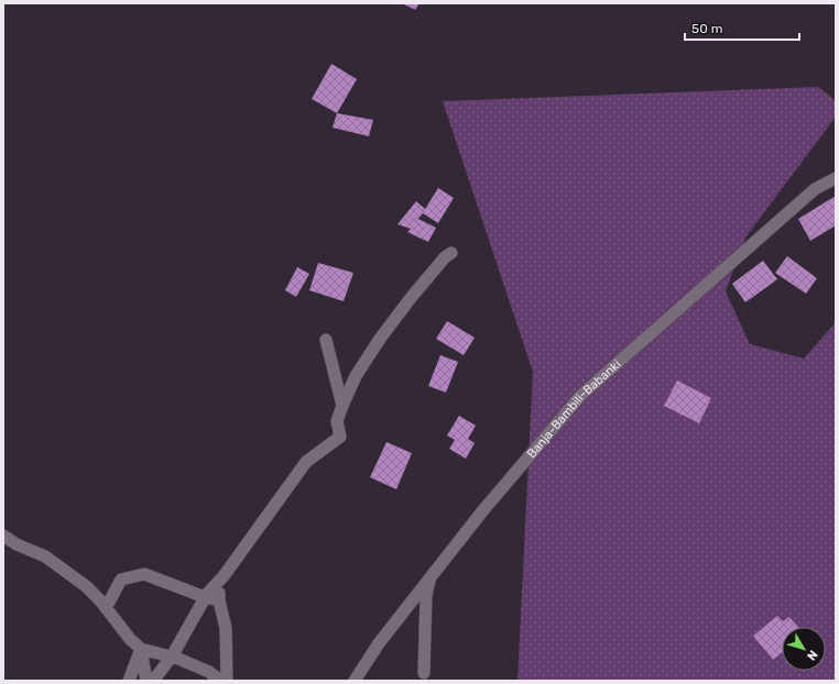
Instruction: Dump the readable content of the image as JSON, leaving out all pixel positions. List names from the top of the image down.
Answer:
{
  "streets": {
    "street": ["Banja-Bambili-Babanki"]
  },
  "scale_bar": "50 m",
  "north": "bottom right"
}
